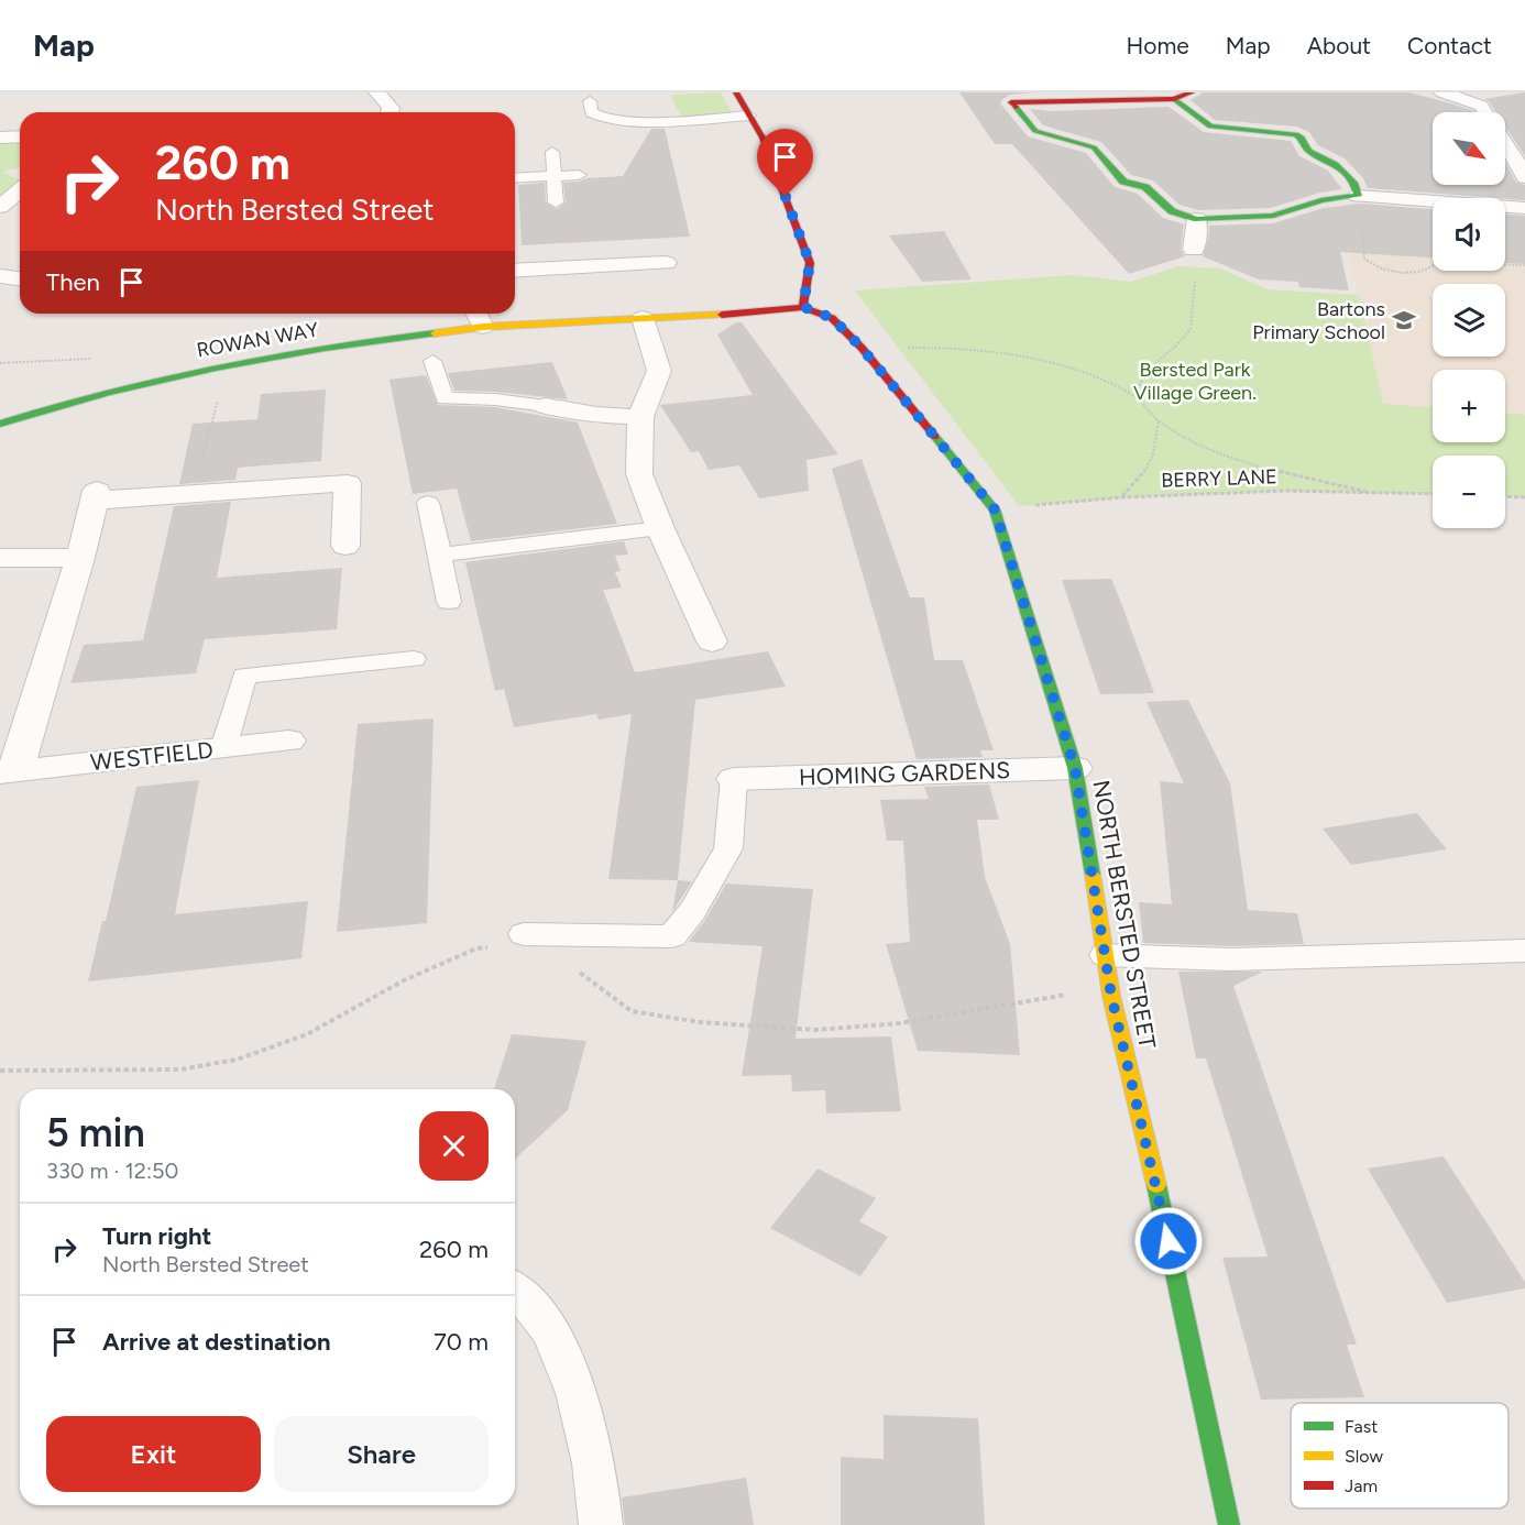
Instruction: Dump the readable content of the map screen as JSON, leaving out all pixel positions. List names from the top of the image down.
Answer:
{
  "streets": {
    "street": [
      "ROWAN WAY",
      "WESTFIELD",
      "HOMING GARDENS",
      "NORTH BERSTED STREET"
    ],
    "path": ["BERRY LANE"]
  },
  "crossings": [
    ["ROWAN WAY", "NORTH BERSTED STREET"],
    ["BERRY LANE", "NORTH BERSTED STREET"],
    ["HOMING GARDENS", "NORTH BERSTED STREET"]
  ],
  "parks": ["Bersted Park Village Green."],
  "places": {
    "school or university": ["Bartons Primary School"]
  },
  "legend": ["Fast", "Slow", "Jam"],
  "north": "bottom right",
  "page": {
    "header": "Map",
    "nav": [
      "Home",
      "Map",
      "About",
      "Contact"
    ],
    "map_buttons": ["+", "−"],
    "turn": ["260 m", "North Bersted Street"],
    "then": "Then",
    "heading": ["5 min", "330 m · 12:50"],
    "list": [
      {
        "name": "Turn right",
        "note": "North Bersted Street",
        "value": "260 m"
      },
      {
        "name": "Arrive at destination",
        "value": "70 m"
      }
    ],
    "buttons": ["Exit", "Share"]
  }
}
